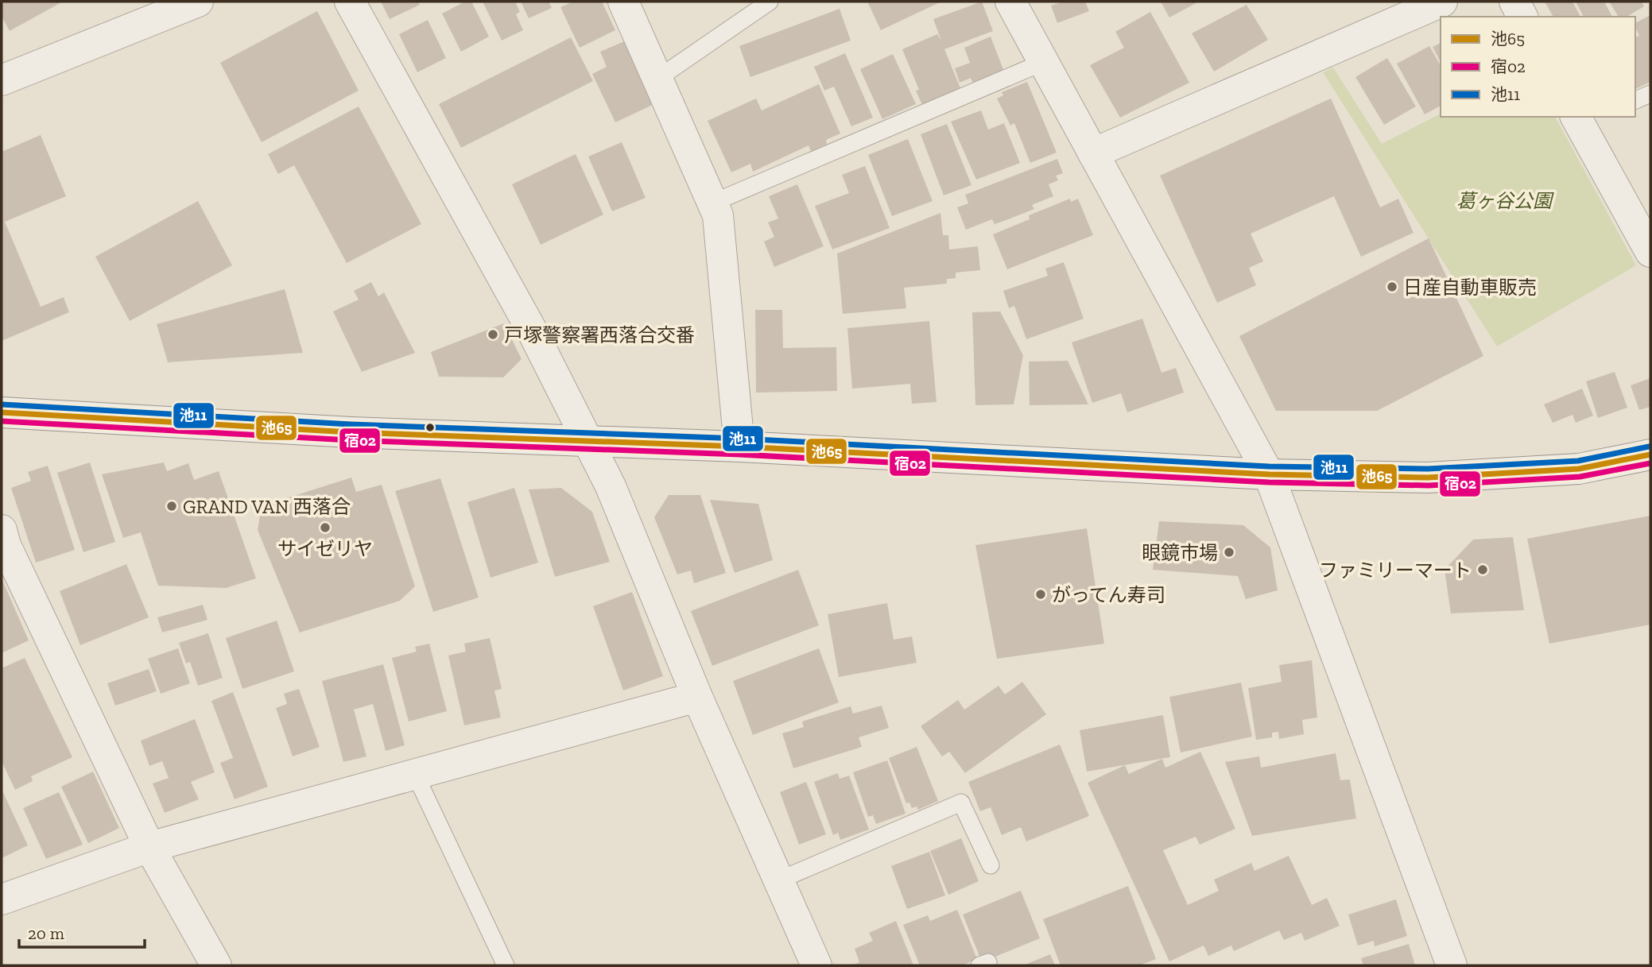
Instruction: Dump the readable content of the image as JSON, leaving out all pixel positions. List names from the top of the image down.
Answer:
{
  "parks": ["葛ヶ谷公園"],
  "places": [
    "日産自動車販売",
    "戸塚警察署西落合交番",
    "GRAND VAN 西落合",
    "サイゼリヤ",
    "眼鏡市場",
    "ファミリーマート",
    "がってん寿司"
  ],
  "lines": ["transit line 池11", "transit line 池65", "transit line 宿02"],
  "legend": ["池65", "宿02", "池11"],
  "scale_bar": "20 m"
}
